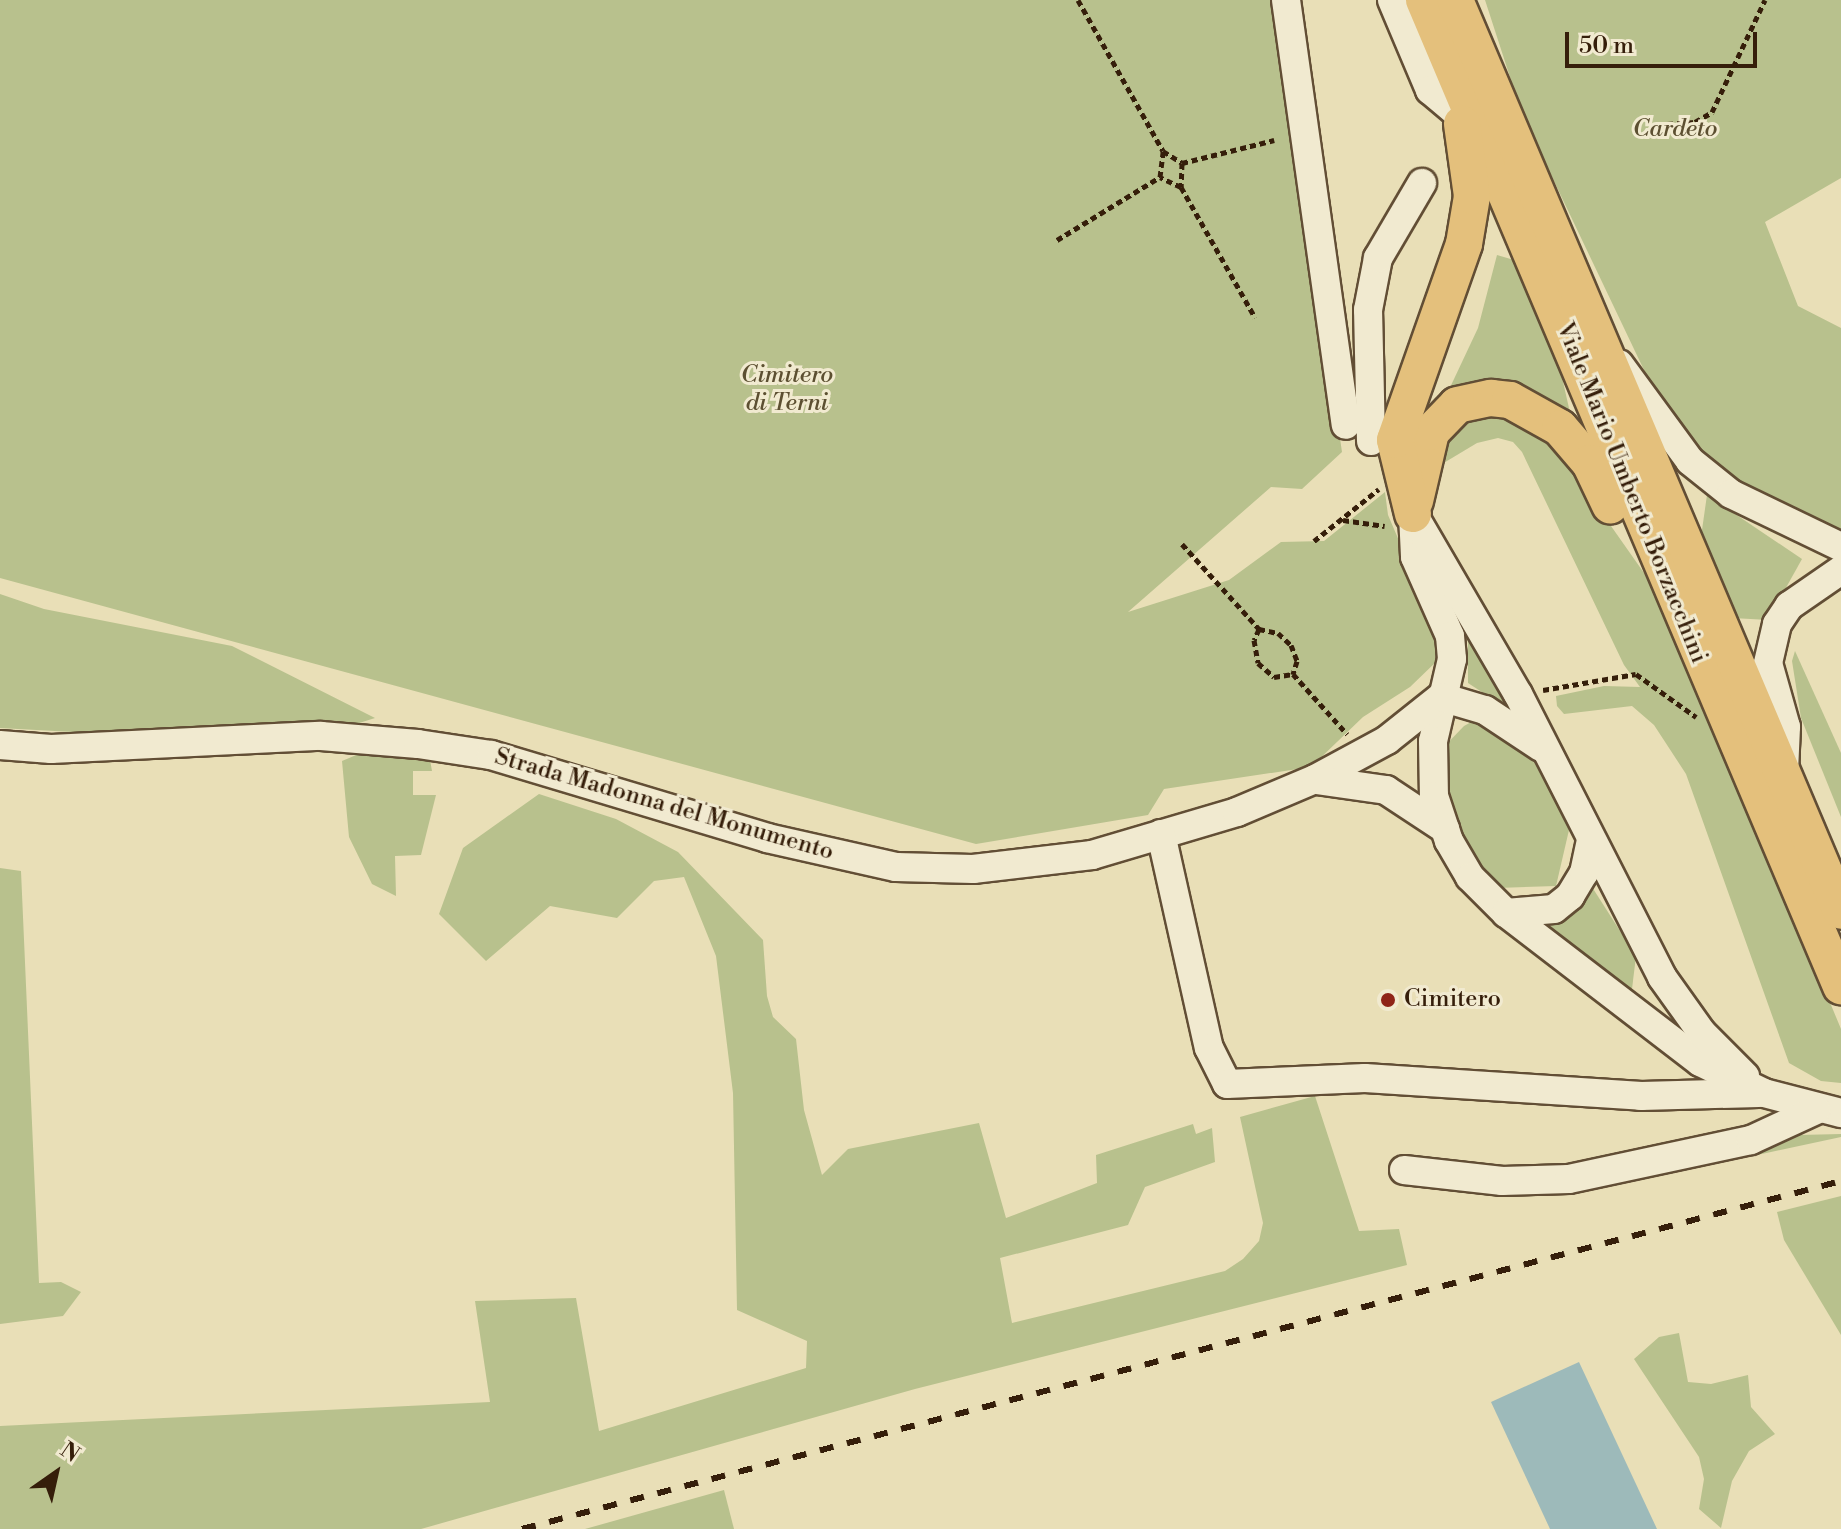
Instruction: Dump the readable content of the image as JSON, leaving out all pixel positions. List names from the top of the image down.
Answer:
{
  "streets": {
    "main road": ["Viale Mario Umberto Borzacchini"],
    "street": ["Strada Madonna del Monumento"]
  },
  "parks": ["Cardeto", "Cimitero di Terni"],
  "places": ["Cimitero"],
  "scale_bar": "50 m",
  "north": "top right"
}
